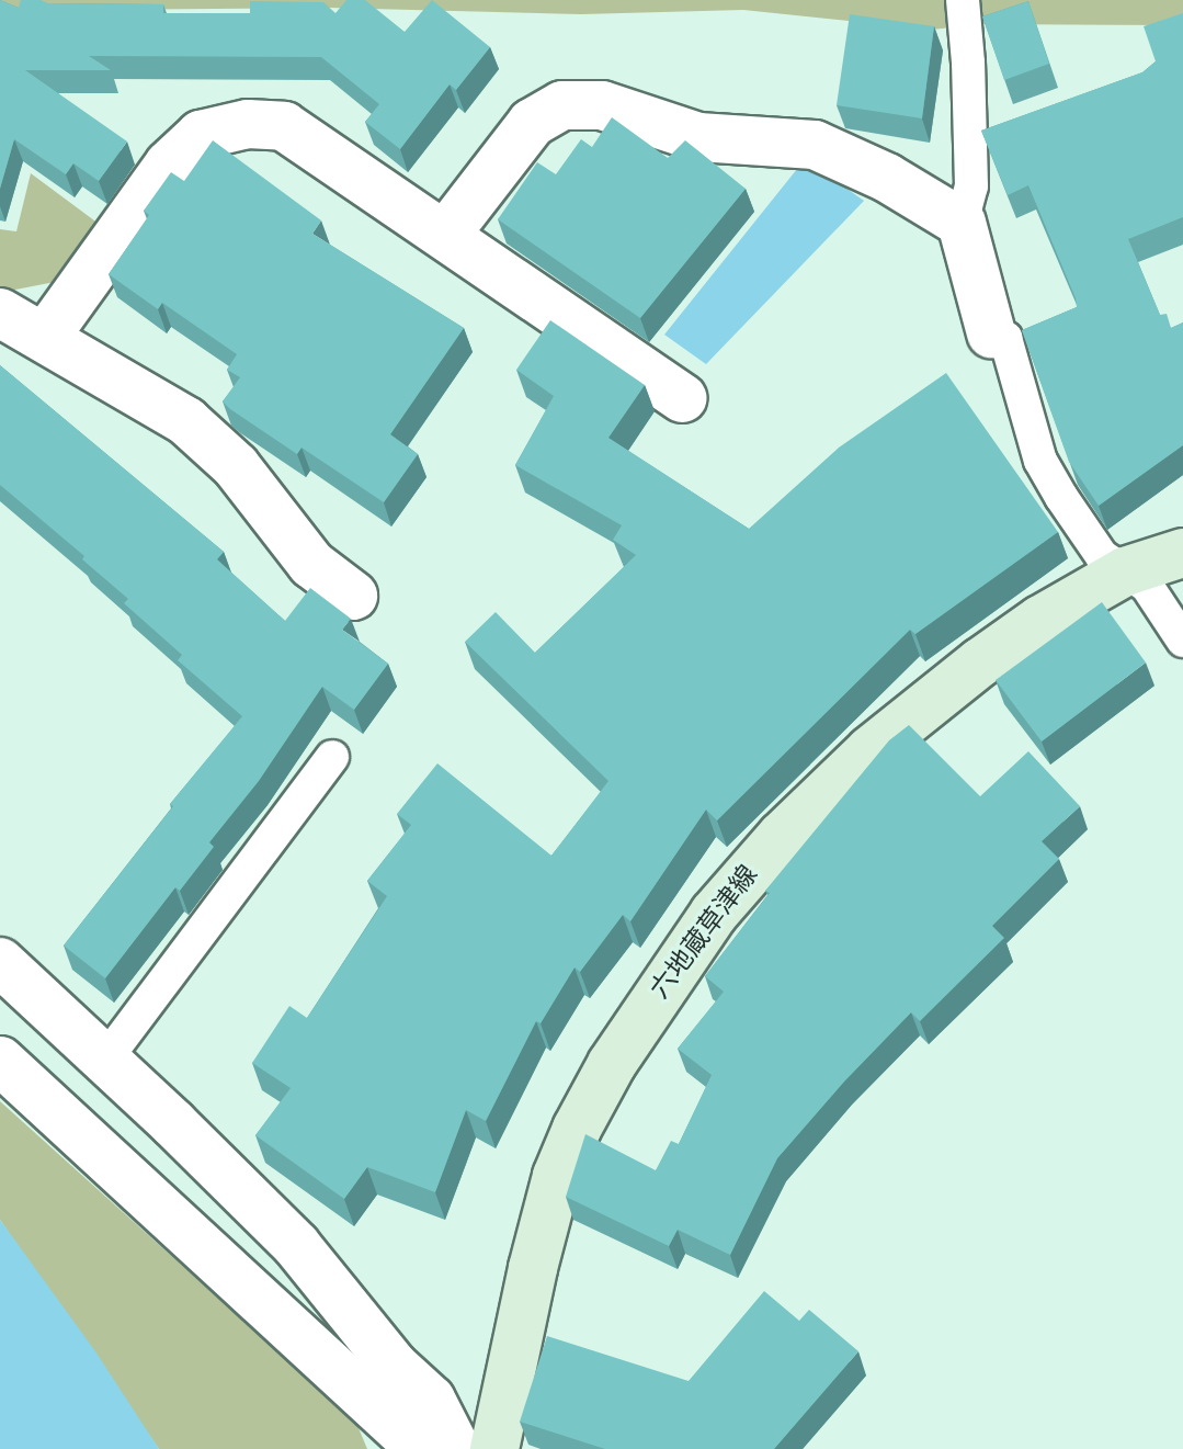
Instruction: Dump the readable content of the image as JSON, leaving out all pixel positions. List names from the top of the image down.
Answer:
{
  "streets": {
    "main road": ["六地蔵草津線"]
  }
}
